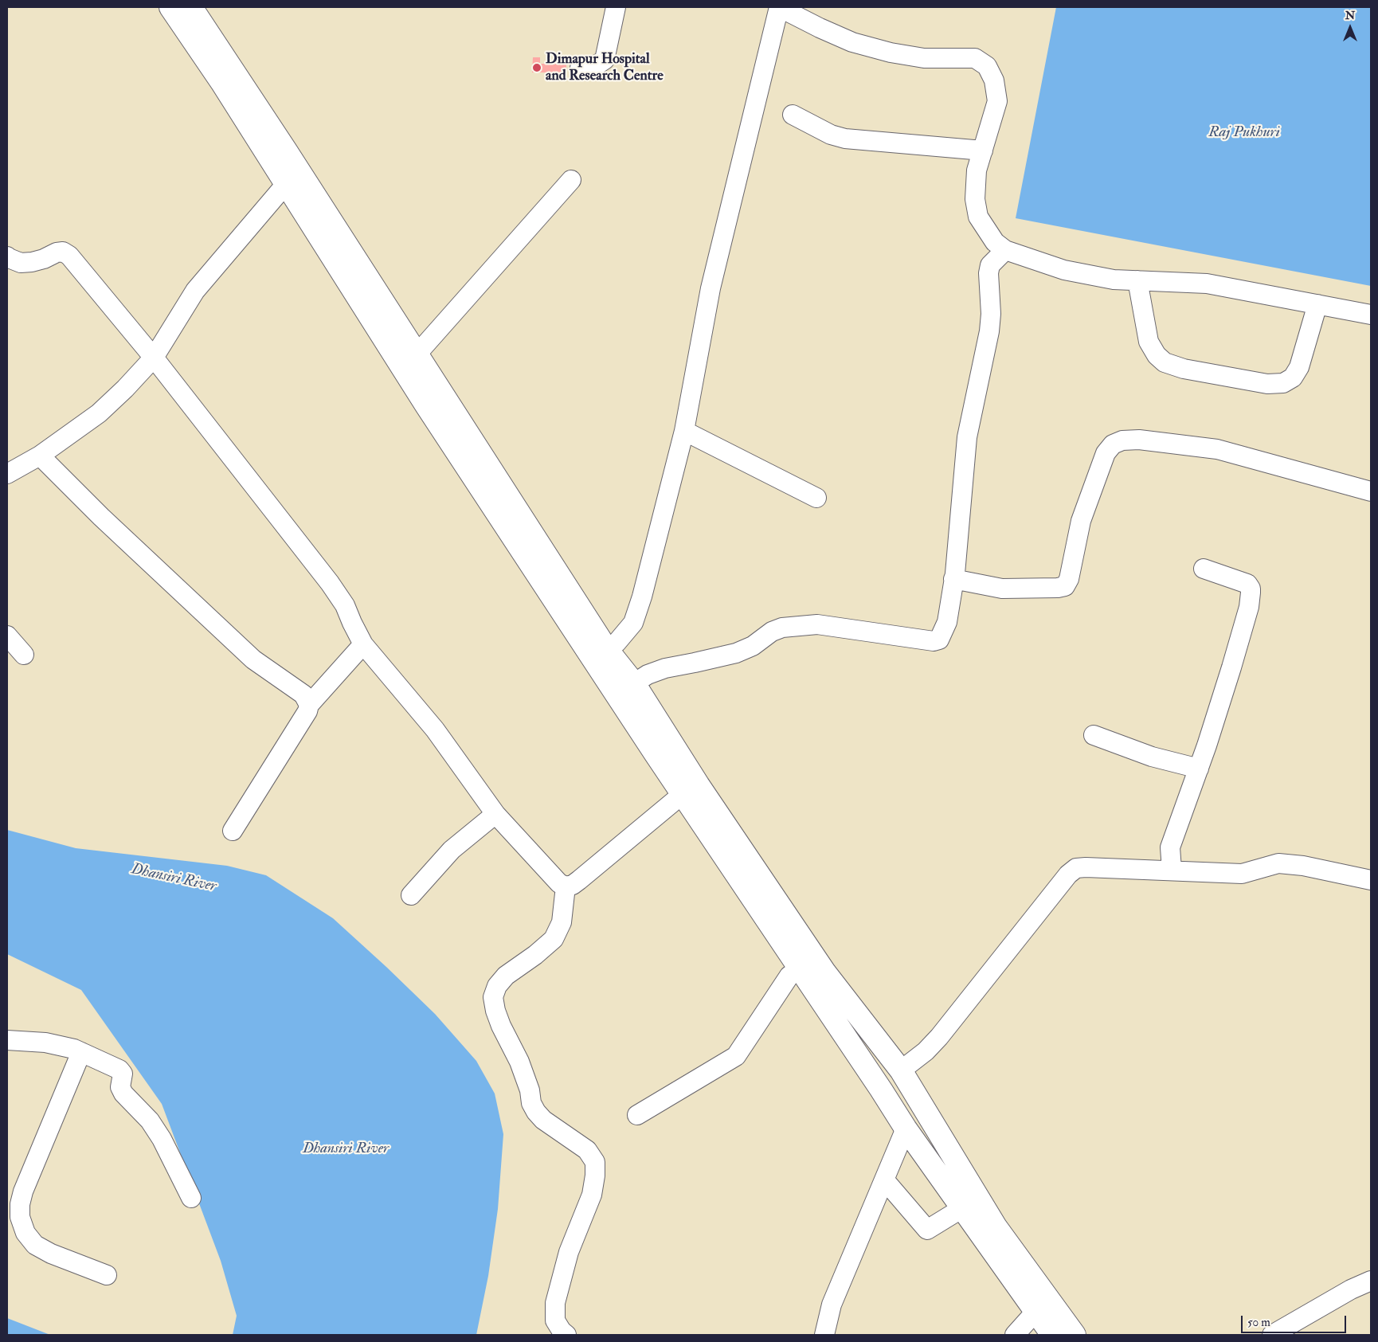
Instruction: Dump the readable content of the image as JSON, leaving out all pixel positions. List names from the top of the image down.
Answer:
{
  "water": ["Raj Pukhuri", "Dhansiri River"],
  "places": ["Dimapur Hospital and Research Centre"],
  "scale_bar": "50 m",
  "north": "top"
}
